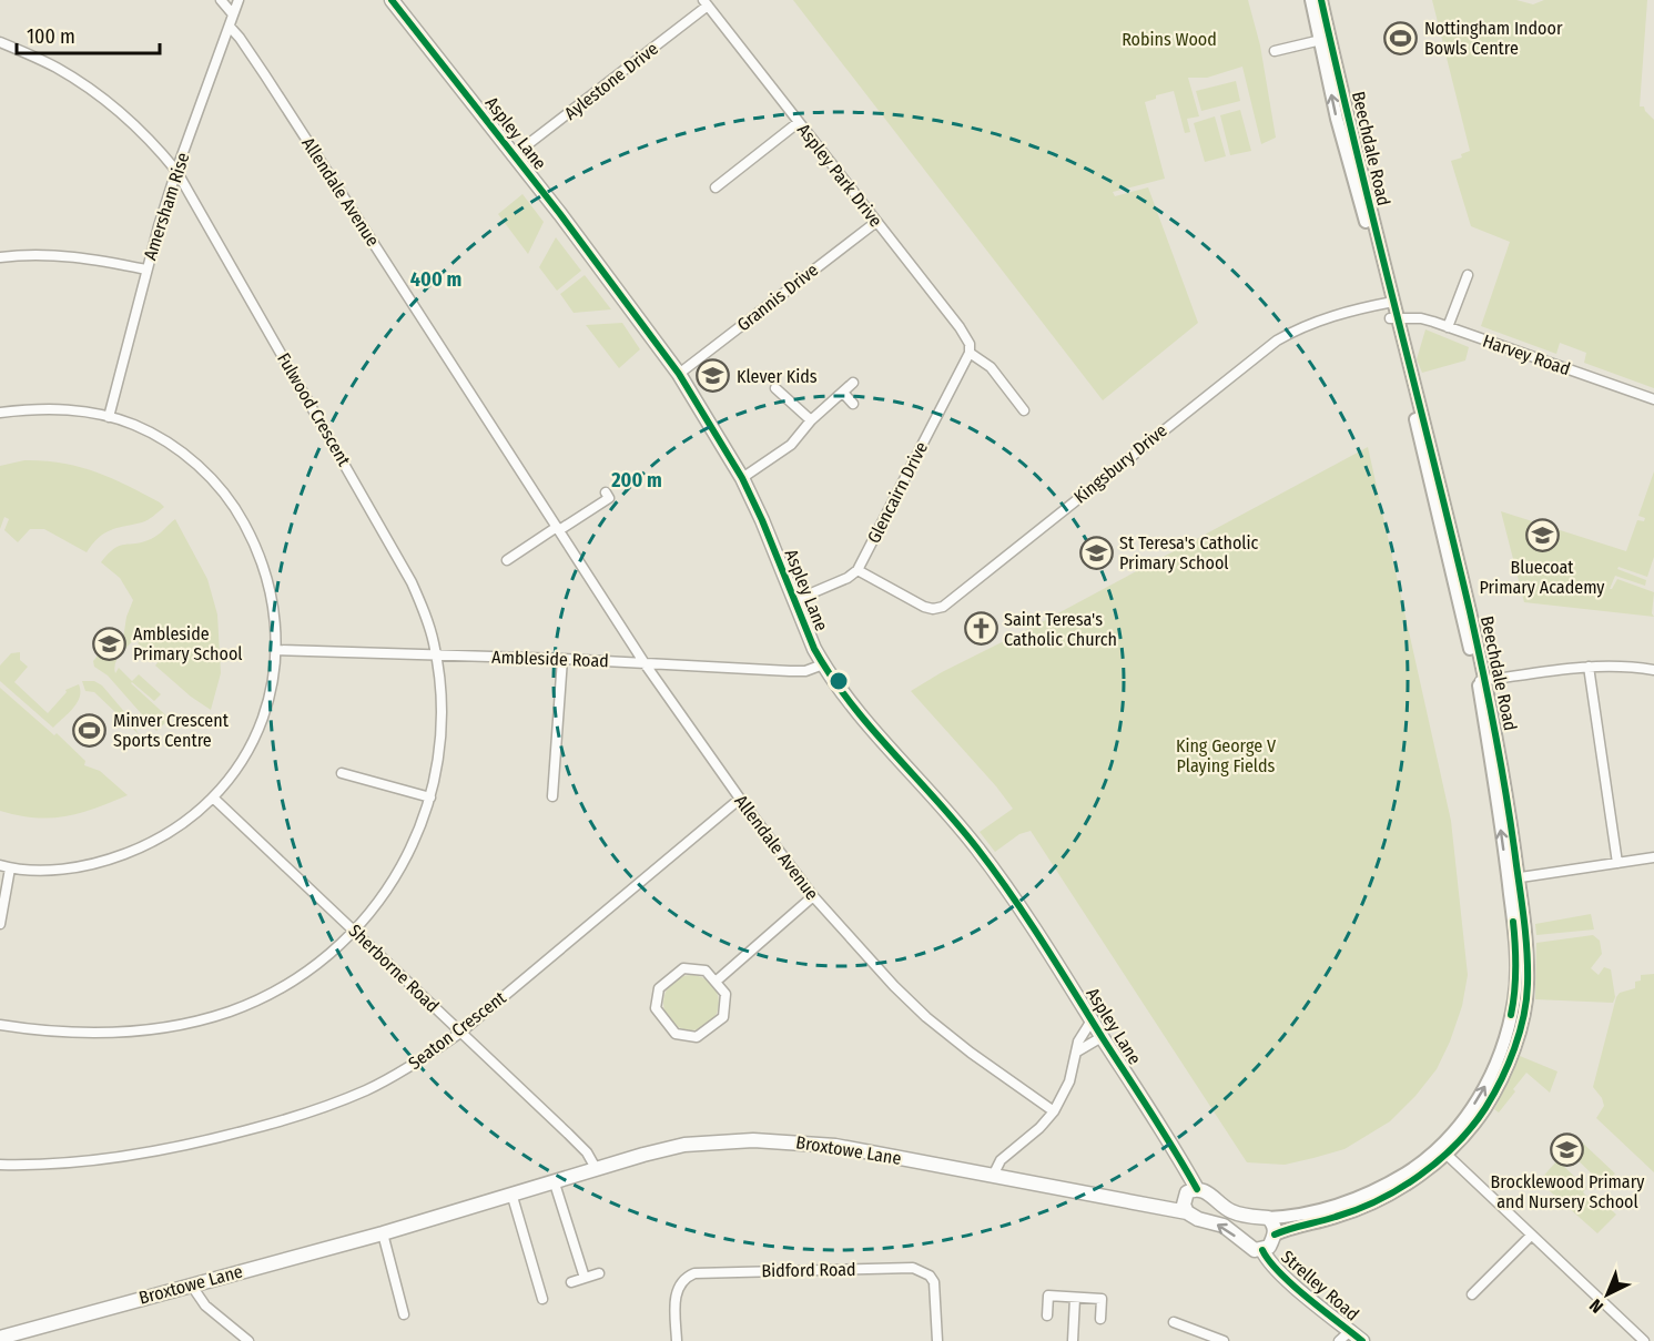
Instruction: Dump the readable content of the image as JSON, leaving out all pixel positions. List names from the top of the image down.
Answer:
{
  "streets": {
    "main road": ["Aspley Lane", "Broxtowe Lane", "Strelley Road"],
    "street": [
      "Aylestone Drive",
      "Beechdale Road",
      "Aspley Park Drive",
      "Allendale Avenue",
      "Amersham Rise",
      "Grannis Drive",
      "Harvey Road",
      "Fulwood Crescent",
      "Kingsbury Drive",
      "Glencairn Drive",
      "Ambleside Road",
      "Sherborne Road",
      "Seaton Crescent",
      "Bidford Road"
    ]
  },
  "crossings": [
    ["Aylestone Drive", "Aspley Lane"],
    ["Aylestone Drive", "Aspley Park Drive"],
    ["Aspley Lane", "Grannis Drive"],
    ["Aspley Lane", "Ambleside Road"],
    ["Beechdale Road", "Harvey Road"],
    ["Beechdale Road", "Kingsbury Drive"],
    ["Aspley Park Drive", "Grannis Drive"],
    ["Aspley Park Drive", "Glencairn Drive"],
    ["Allendale Avenue", "Amersham Rise"],
    ["Allendale Avenue", "Ambleside Road"],
    ["Allendale Avenue", "Seaton Crescent"],
    ["Amersham Rise", "Fulwood Crescent"],
    ["Fulwood Crescent", "Ambleside Road"],
    ["Fulwood Crescent", "Sherborne Road"],
    ["Kingsbury Drive", "Glencairn Drive"],
    ["Sherborne Road", "Seaton Crescent"],
    ["Sherborne Road", "Broxtowe Lane"],
    ["Broxtowe Lane", "Strelley Road"]
  ],
  "parks": ["Robins Wood", "King George V Playing Fields"],
  "places": {
    "sports": ["Nottingham Indoor Bowls Centre", "Minver Crescent Sports Centre"],
    "school or university": [
      "Klever Kids",
      "Bluecoat Primary Academy",
      "St Teresa's Catholic Primary School",
      "Ambleside Primary School",
      "Brocklewood Primary and Nursery School"
    ],
    "church": ["Saint Teresa's Catholic Church"]
  },
  "scale_bar": "100 m",
  "north": "bottom left",
  "rings": ["400 m", "200 m"]
}
